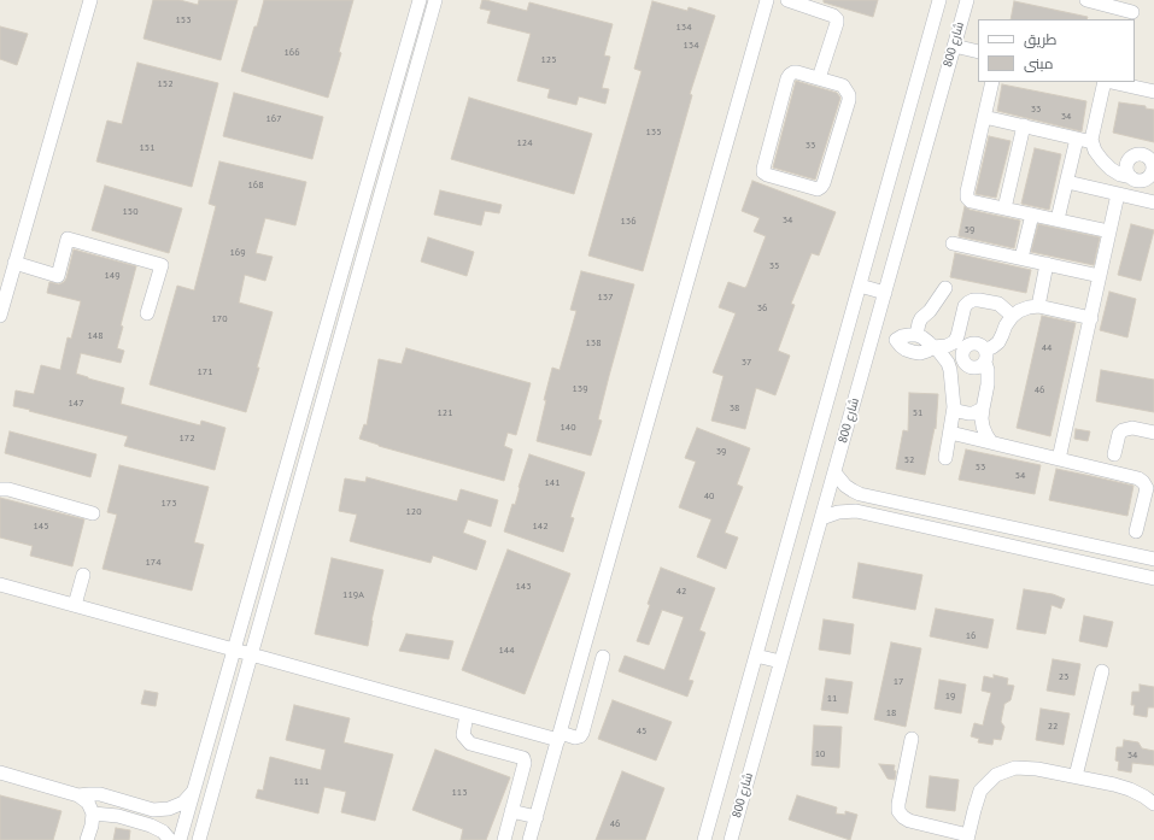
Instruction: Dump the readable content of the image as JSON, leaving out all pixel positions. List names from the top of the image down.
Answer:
{
  "streets": {
    "street": ["شارع 800"]
  },
  "house_numbers": [
    "153",
    "134",
    "134",
    "166",
    "125",
    "152",
    "33",
    "34",
    "167",
    "135",
    "124",
    "33",
    "151",
    "168",
    "150",
    "34",
    "136",
    "59",
    "169",
    "35",
    "149",
    "137",
    "36",
    "170",
    "148",
    "138",
    "44",
    "37",
    "171",
    "139",
    "46",
    "147",
    "38",
    "121",
    "51",
    "140",
    "172",
    "39",
    "52",
    "53",
    "54",
    "141",
    "40",
    "173",
    "120",
    "145",
    "142",
    "174",
    "143",
    "42",
    "119A",
    "16",
    "144",
    "23",
    "17",
    "19",
    "11",
    "18",
    "22",
    "45",
    "10",
    "34",
    "111",
    "113",
    "46"
  ],
  "legend": ["طريق", "مبنى"]
}
